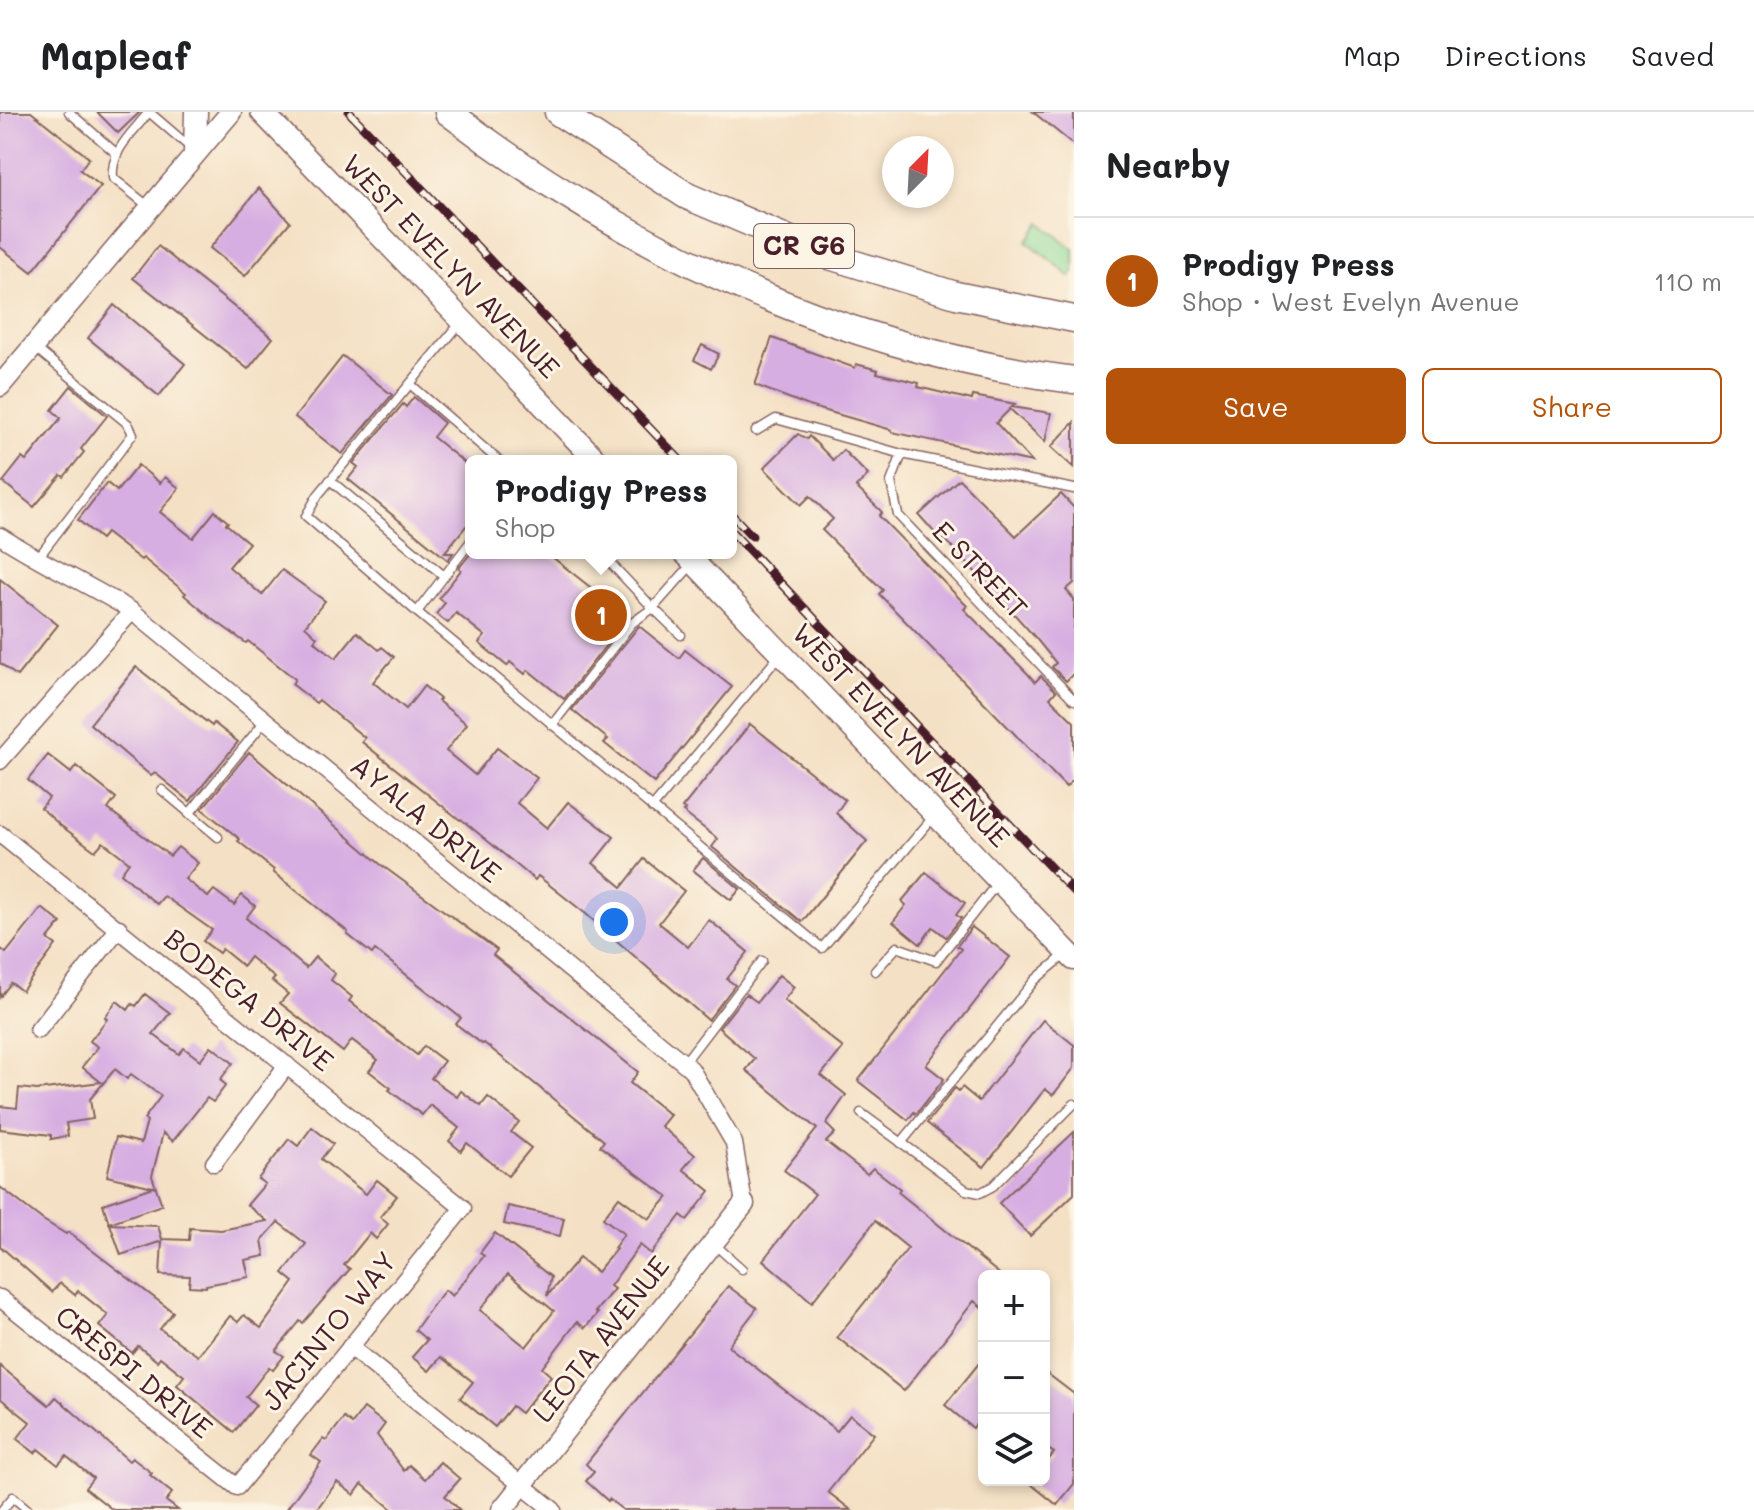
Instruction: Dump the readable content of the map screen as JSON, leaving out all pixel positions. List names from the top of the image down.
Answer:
{
  "streets": {
    "highway": ["CR G6"],
    "main road": ["WEST EVELYN AVENUE"],
    "street": [
      "AYALA DRIVE",
      "BODEGA DRIVE",
      "JACINTO WAY",
      "LEOTA AVENUE",
      "CRESPI DRIVE"
    ],
    "lane": ["E STREET"]
  },
  "crossings": [
    ["AYALA DRIVE", "LEOTA AVENUE"],
    ["BODEGA DRIVE", "JACINTO WAY"],
    ["JACINTO WAY", "CRESPI DRIVE"]
  ],
  "north": "top right",
  "page": {
    "header": "Mapleaf",
    "nav": ["Map", "Directions", "Saved"],
    "heading": "Nearby",
    "list": [
      {
        "mark": "1",
        "name": "Prodigy Press",
        "note": "Shop · West Evelyn Avenue",
        "value": "110 m"
      }
    ],
    "buttons": ["Save", "Share"],
    "popup": ["Prodigy Press", "Shop"],
    "pins": "1",
    "map_buttons": ["+", "−"]
  }
}
